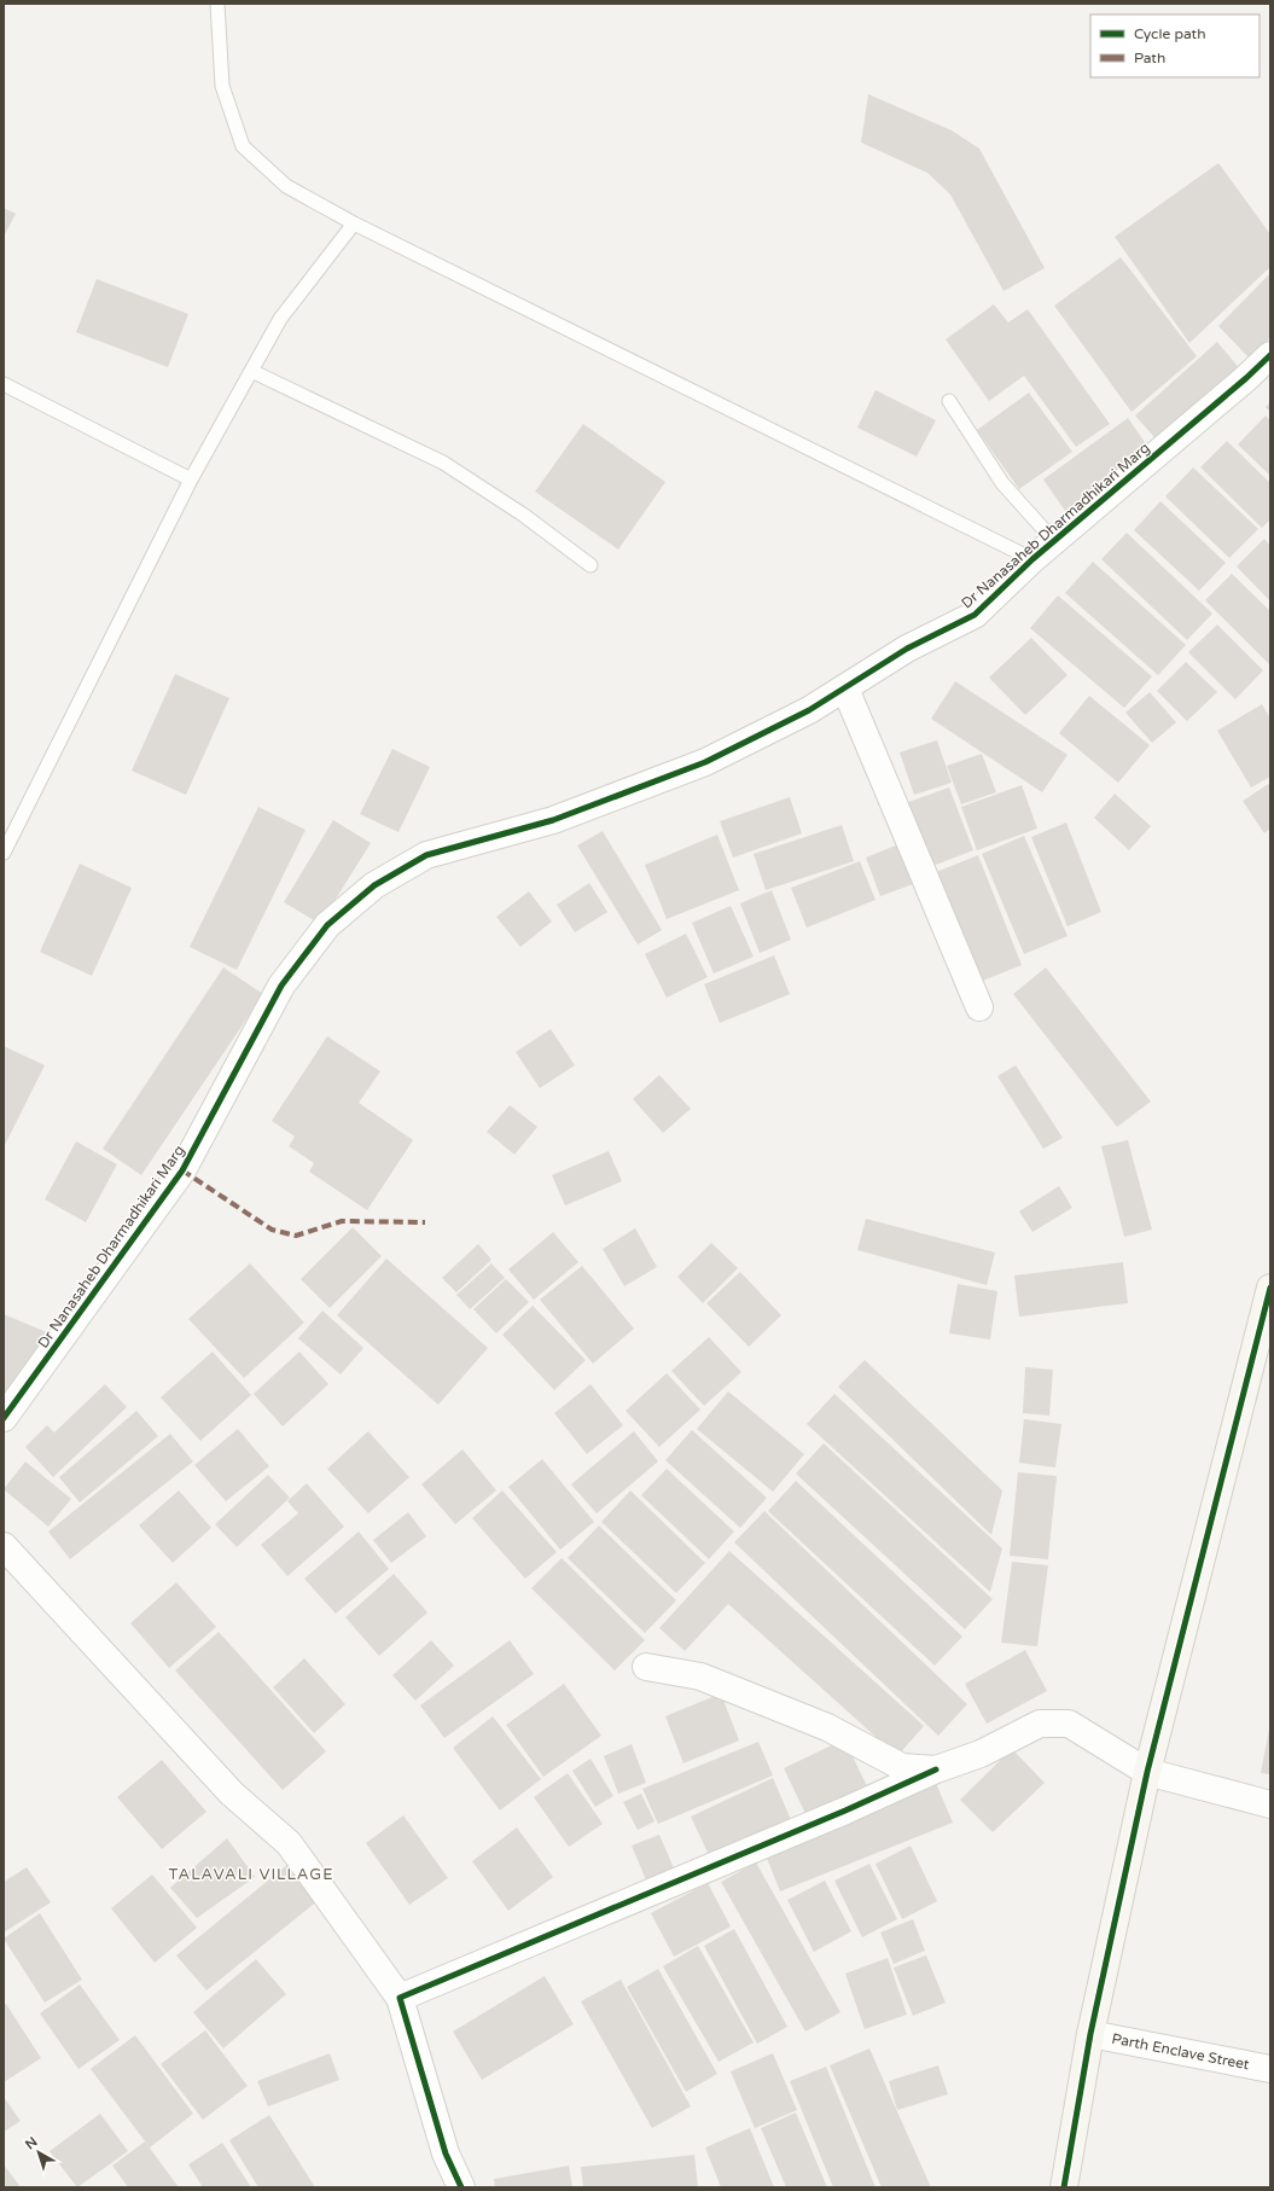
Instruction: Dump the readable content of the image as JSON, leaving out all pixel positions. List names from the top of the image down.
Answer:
{
  "streets": {
    "street": ["Dr Nanasaheb Dharmadhikari Marg", "Parth Enclave Street"]
  },
  "districts": ["TALAVALI VILLAGE"],
  "legend": ["Cycle path", "Path"],
  "north": "top left"
}
